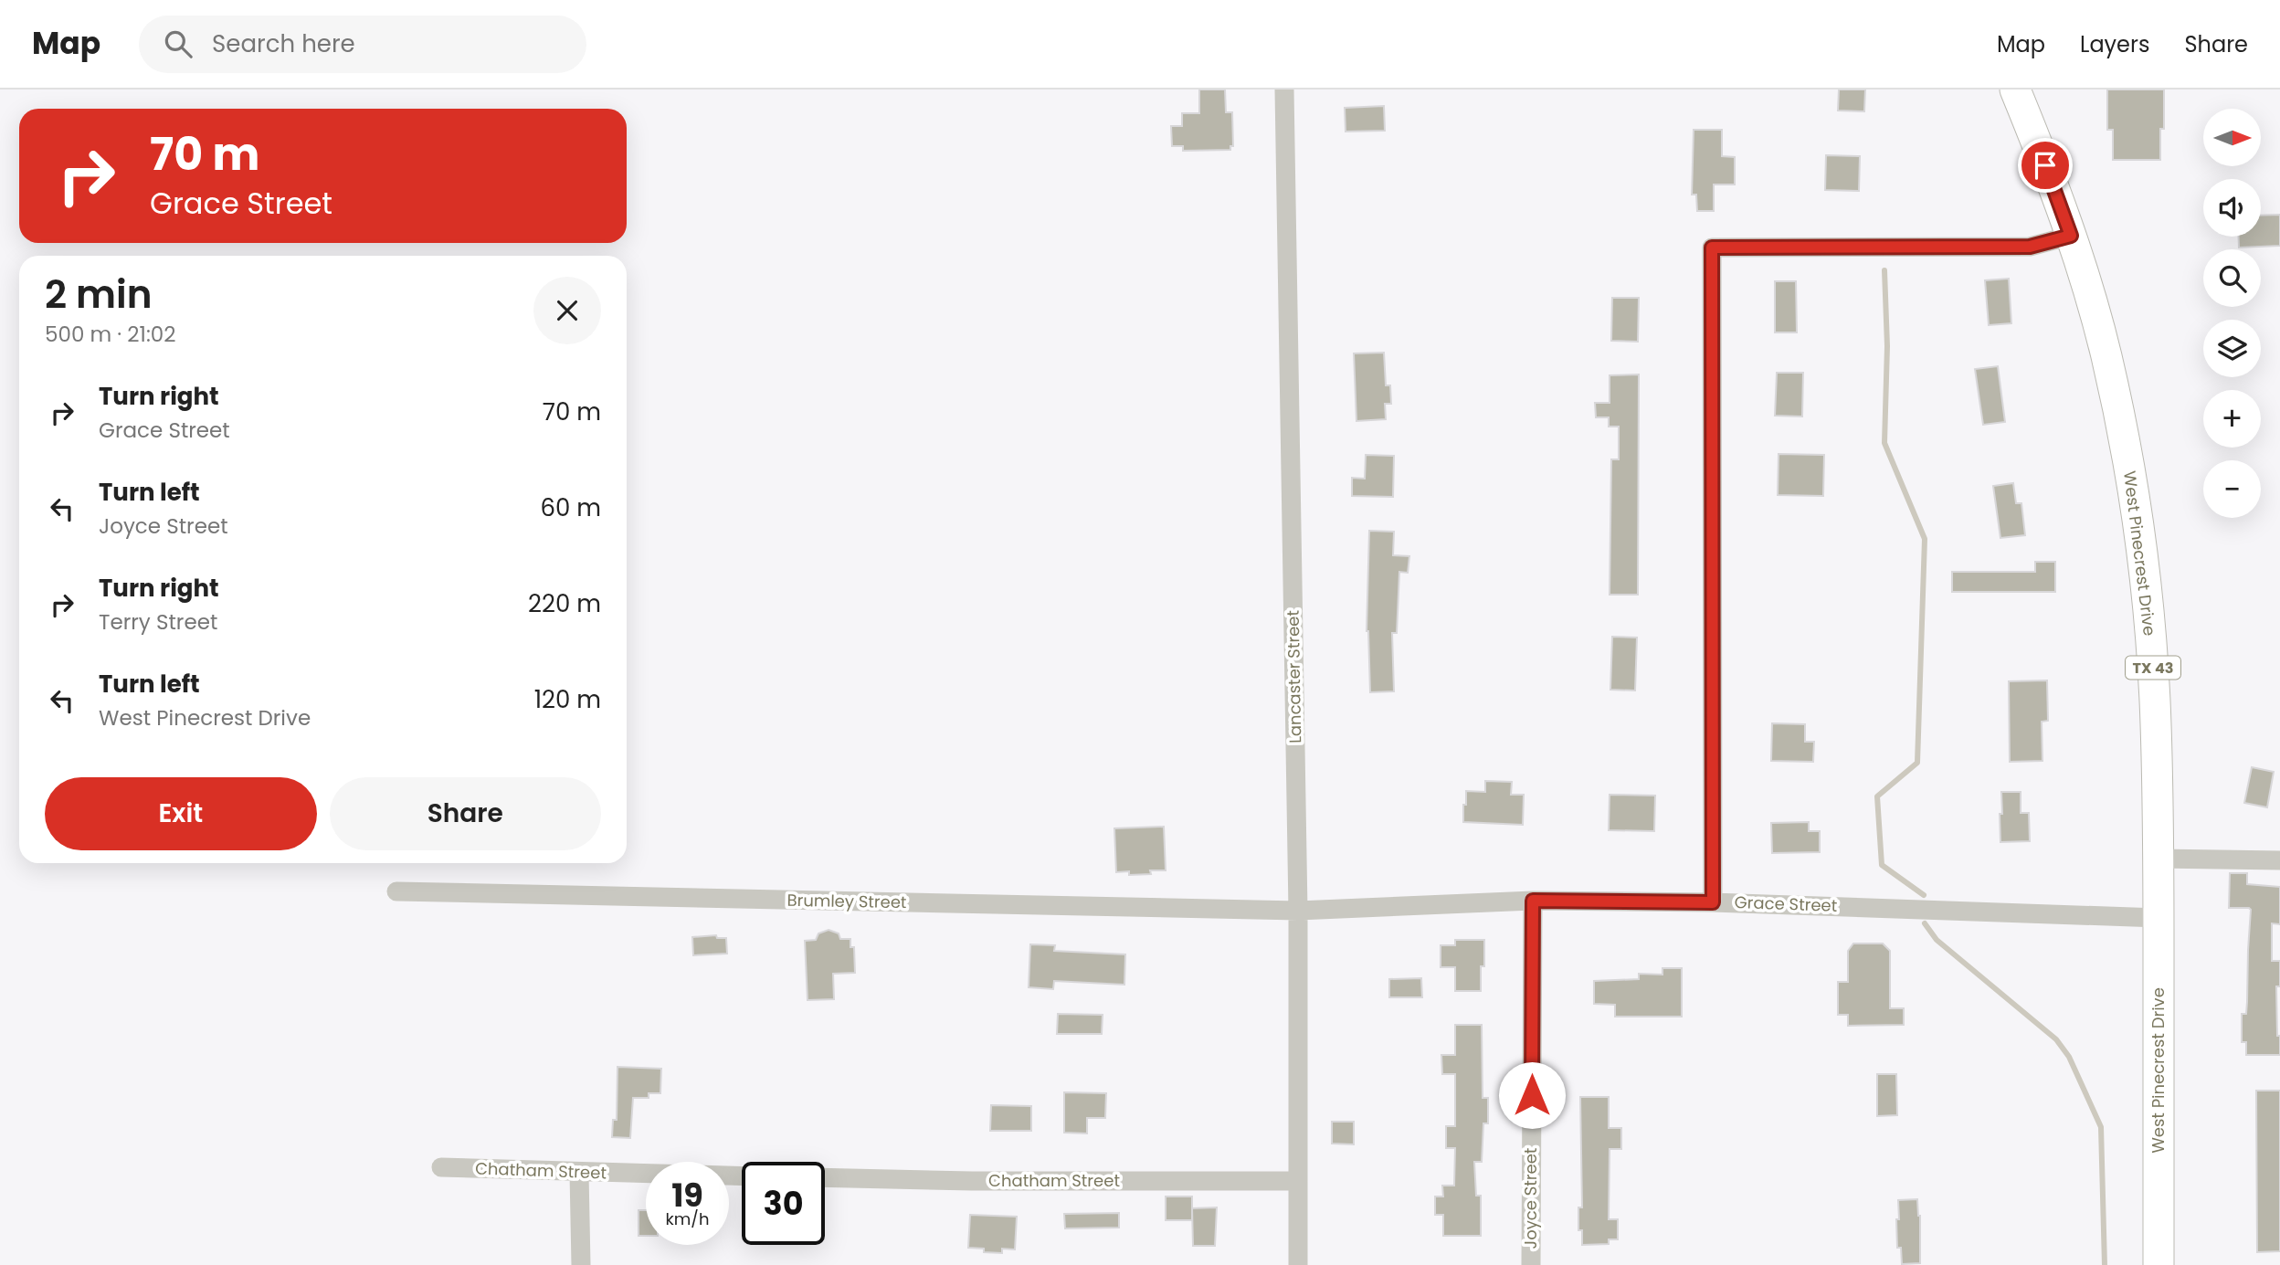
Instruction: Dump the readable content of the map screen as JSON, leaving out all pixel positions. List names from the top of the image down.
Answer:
{
  "streets": {
    "main road": ["West Pinecrest Drive", "TX 43"],
    "street": [
      "Lancaster Street",
      "Brumley Street",
      "Grace Street",
      "Chatham Street",
      "Joyce Street"
    ]
  },
  "crossings": [
    ["West Pinecrest Drive", "Grace Street"],
    ["Lancaster Street", "Brumley Street"],
    ["Lancaster Street", "Grace Street"],
    ["Lancaster Street", "Chatham Street"],
    ["Brumley Street", "Grace Street"],
    ["Grace Street", "Joyce Street"]
  ],
  "north": "right",
  "page": {
    "header": "Map",
    "search": "Search here",
    "nav": ["Map", "Layers", "Share"],
    "map_buttons": ["+", "−"],
    "turn": ["70 m", "Grace Street"],
    "heading": ["2 min", "500 m · 21:02"],
    "list": [
      {
        "name": "Turn right",
        "note": "Grace Street",
        "value": "70 m"
      },
      {
        "name": "Turn left",
        "note": "Joyce Street",
        "value": "60 m"
      },
      {
        "name": "Turn right",
        "note": "Terry Street",
        "value": "220 m"
      },
      {
        "name": "Turn left",
        "note": "West Pinecrest Drive",
        "value": "120 m"
      }
    ],
    "buttons": ["Exit", "Share"],
    "speed": "19 km/h",
    "limit": "30"
  }
}
